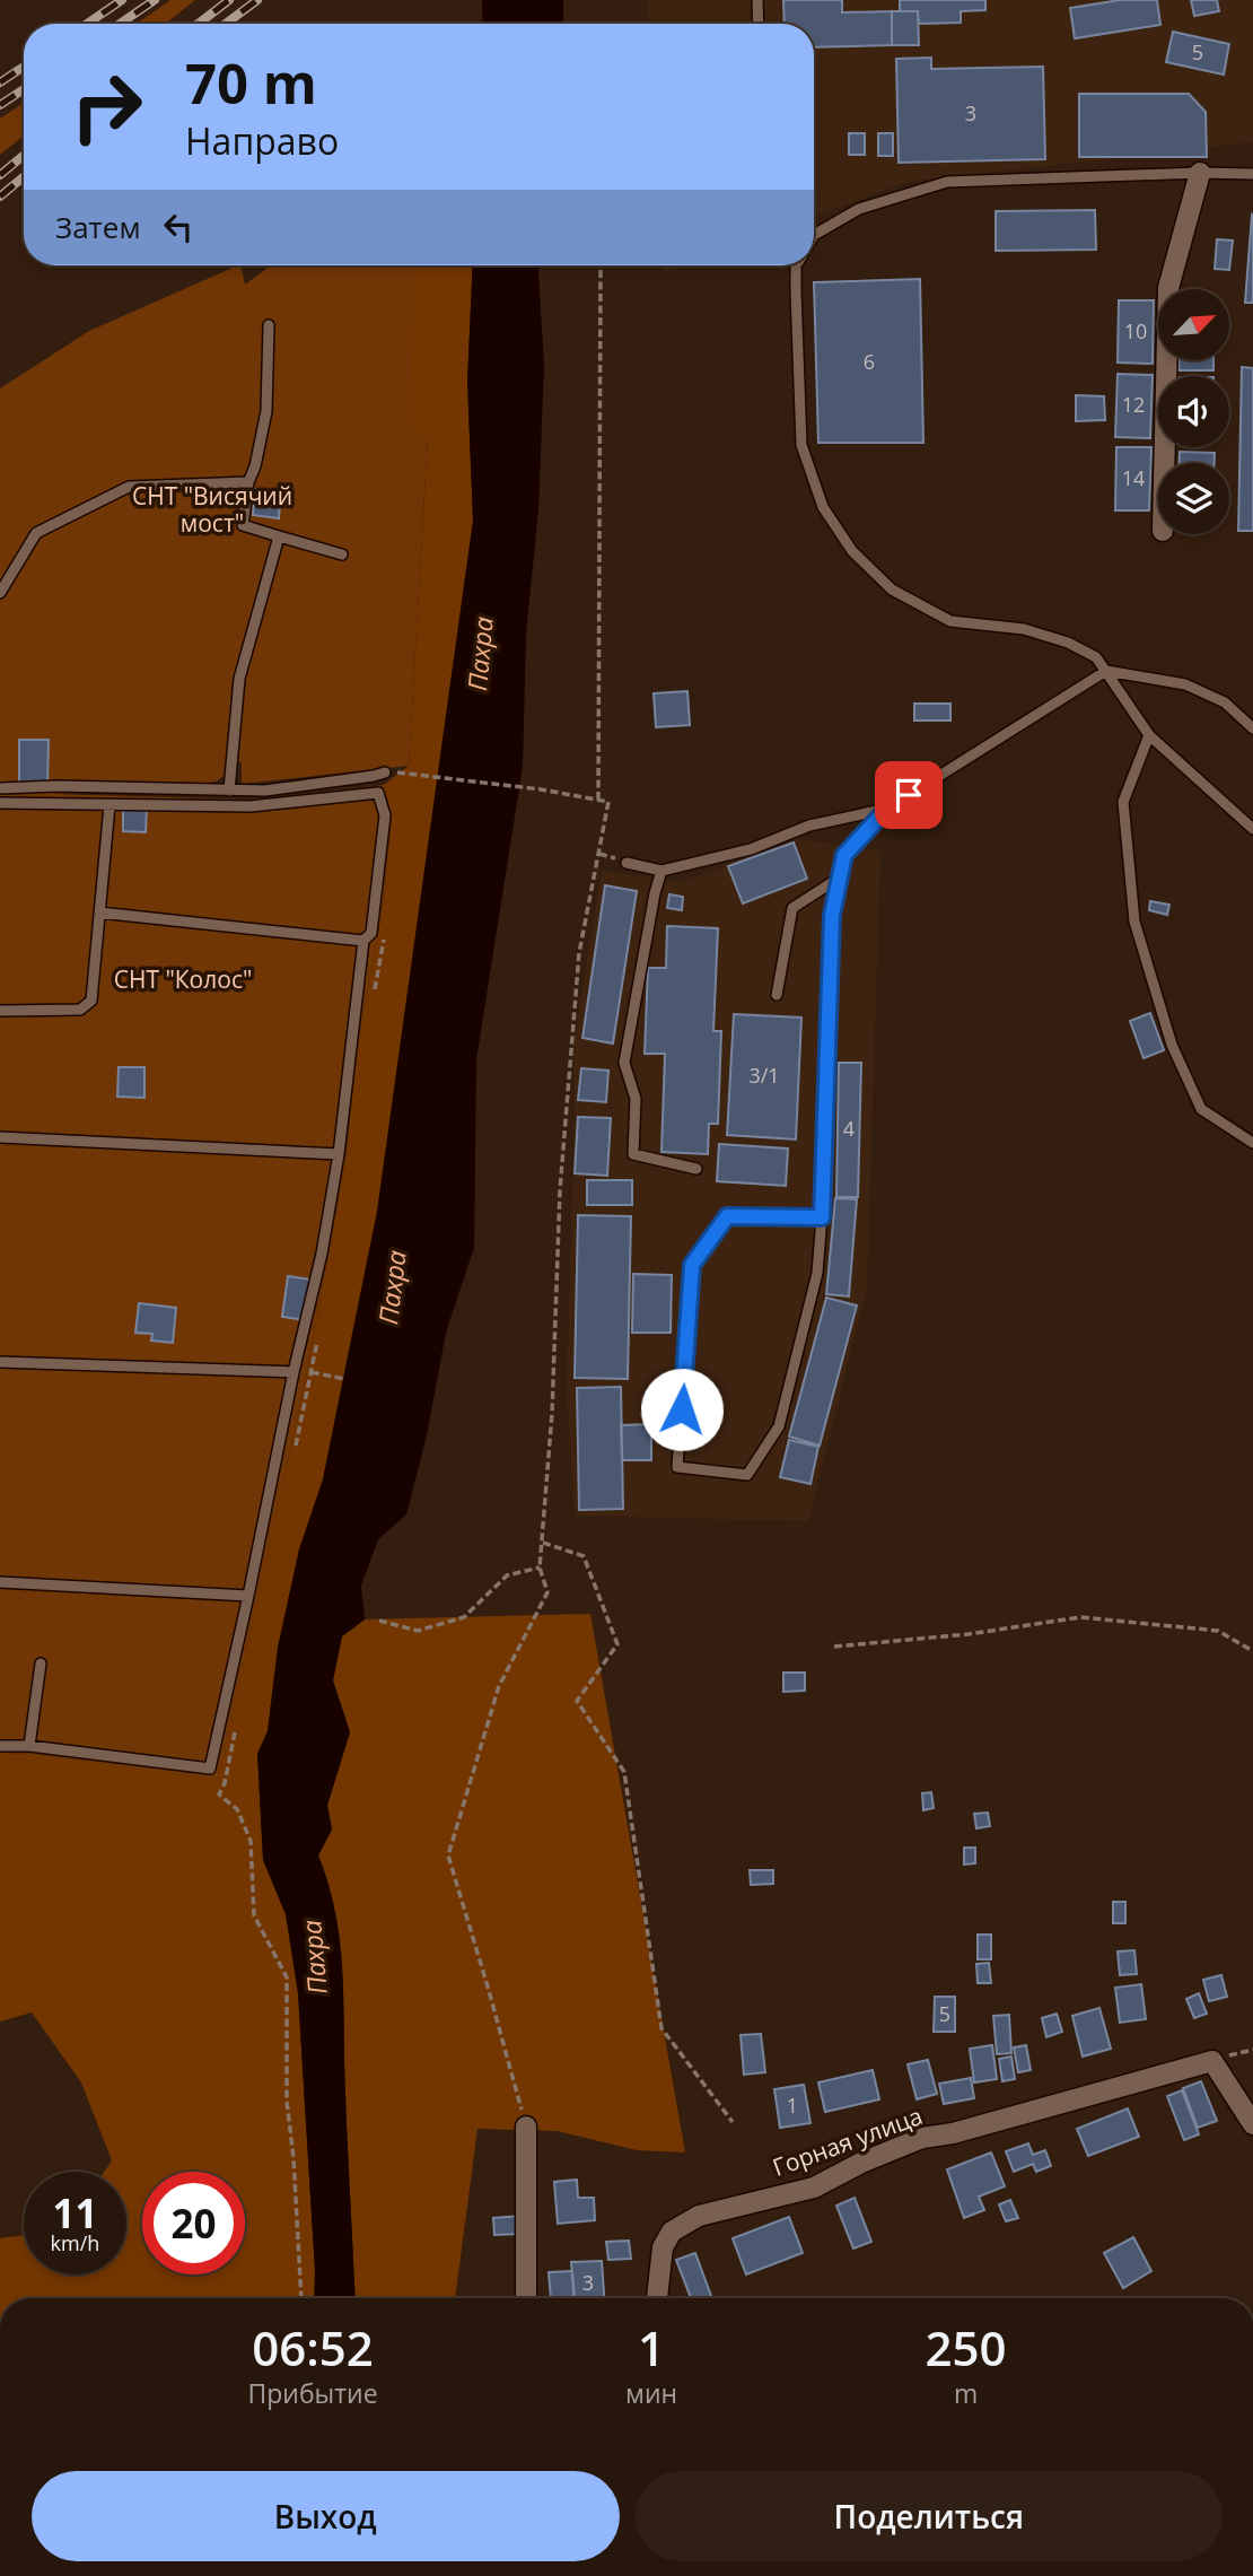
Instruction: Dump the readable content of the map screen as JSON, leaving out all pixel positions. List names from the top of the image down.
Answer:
{
  "streets": {
    "street": ["Горная улица"]
  },
  "water": ["Пахра"],
  "parks": ["СНТ \"Висячий мост\"", "СНТ \"Колос\""],
  "house_numbers": [
    "5",
    "3",
    "10",
    "6",
    "12",
    "14",
    "3/1",
    "4",
    "5",
    "1",
    "3"
  ],
  "north": "top right",
  "page": {
    "turn": ["70 m", "Направо"],
    "then": "Затем",
    "speed": "11 km/h",
    "limit": "20",
    "eta": [
      "06:52",
      "Прибытие",
      "1",
      "мин",
      "250",
      "m"
    ],
    "buttons": ["Выход", "Поделиться"]
  }
}
